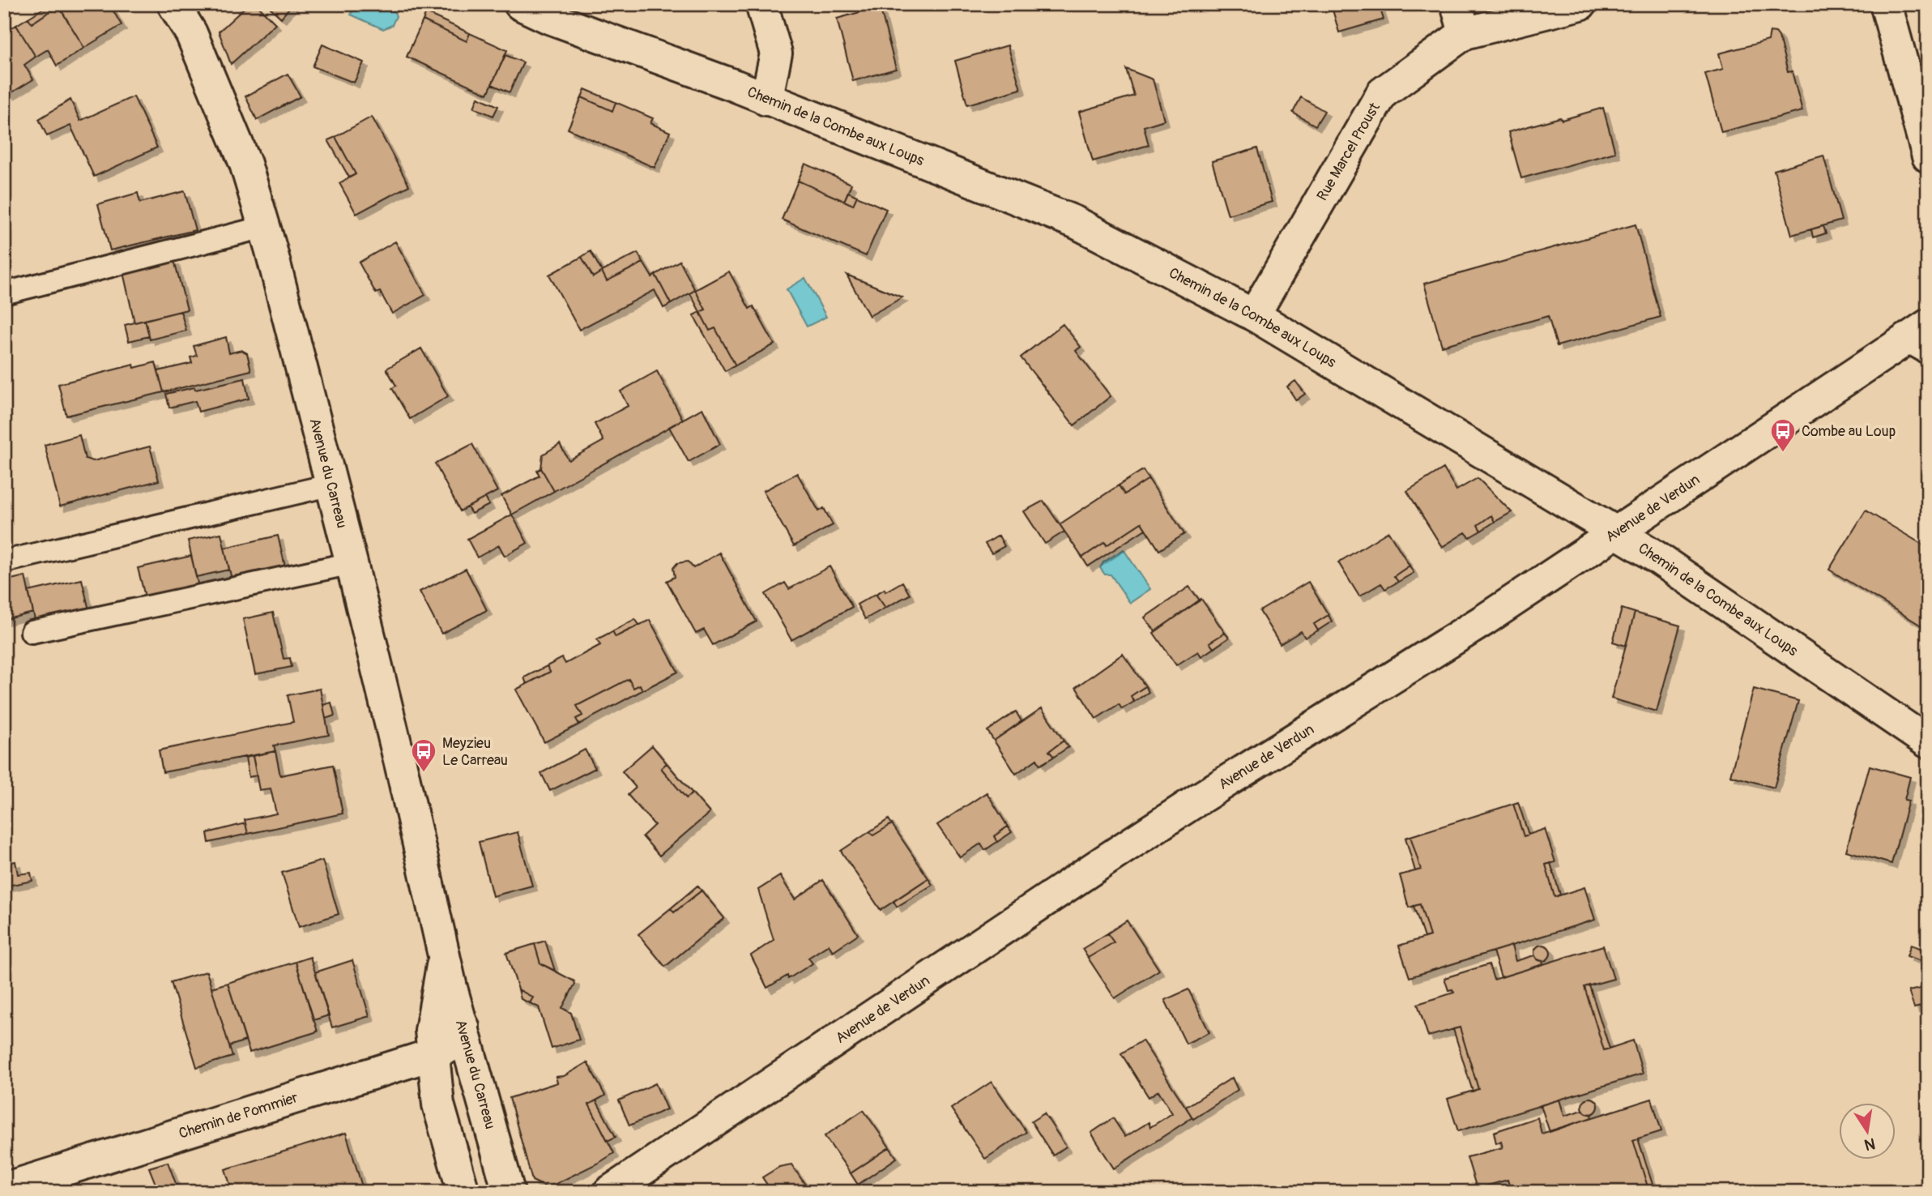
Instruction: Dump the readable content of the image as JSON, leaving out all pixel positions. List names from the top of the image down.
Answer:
{
  "streets": {
    "street": [
      "Chemin de la Combe aux Loups",
      "Rue Marcel Proust",
      "Avenue du Carreau",
      "Avenue de Verdun",
      "Chemin de Pommier"
    ]
  },
  "crossings": [
    ["Chemin de la Combe aux Loups", "Rue Marcel Proust"],
    ["Chemin de la Combe aux Loups", "Avenue de Verdun"],
    ["Avenue du Carreau", "Chemin de Pommier"]
  ],
  "places": {
    "bus stop": ["Combe au Loup", "Meyzieu Le Carreau"]
  },
  "north": "bottom"
}
